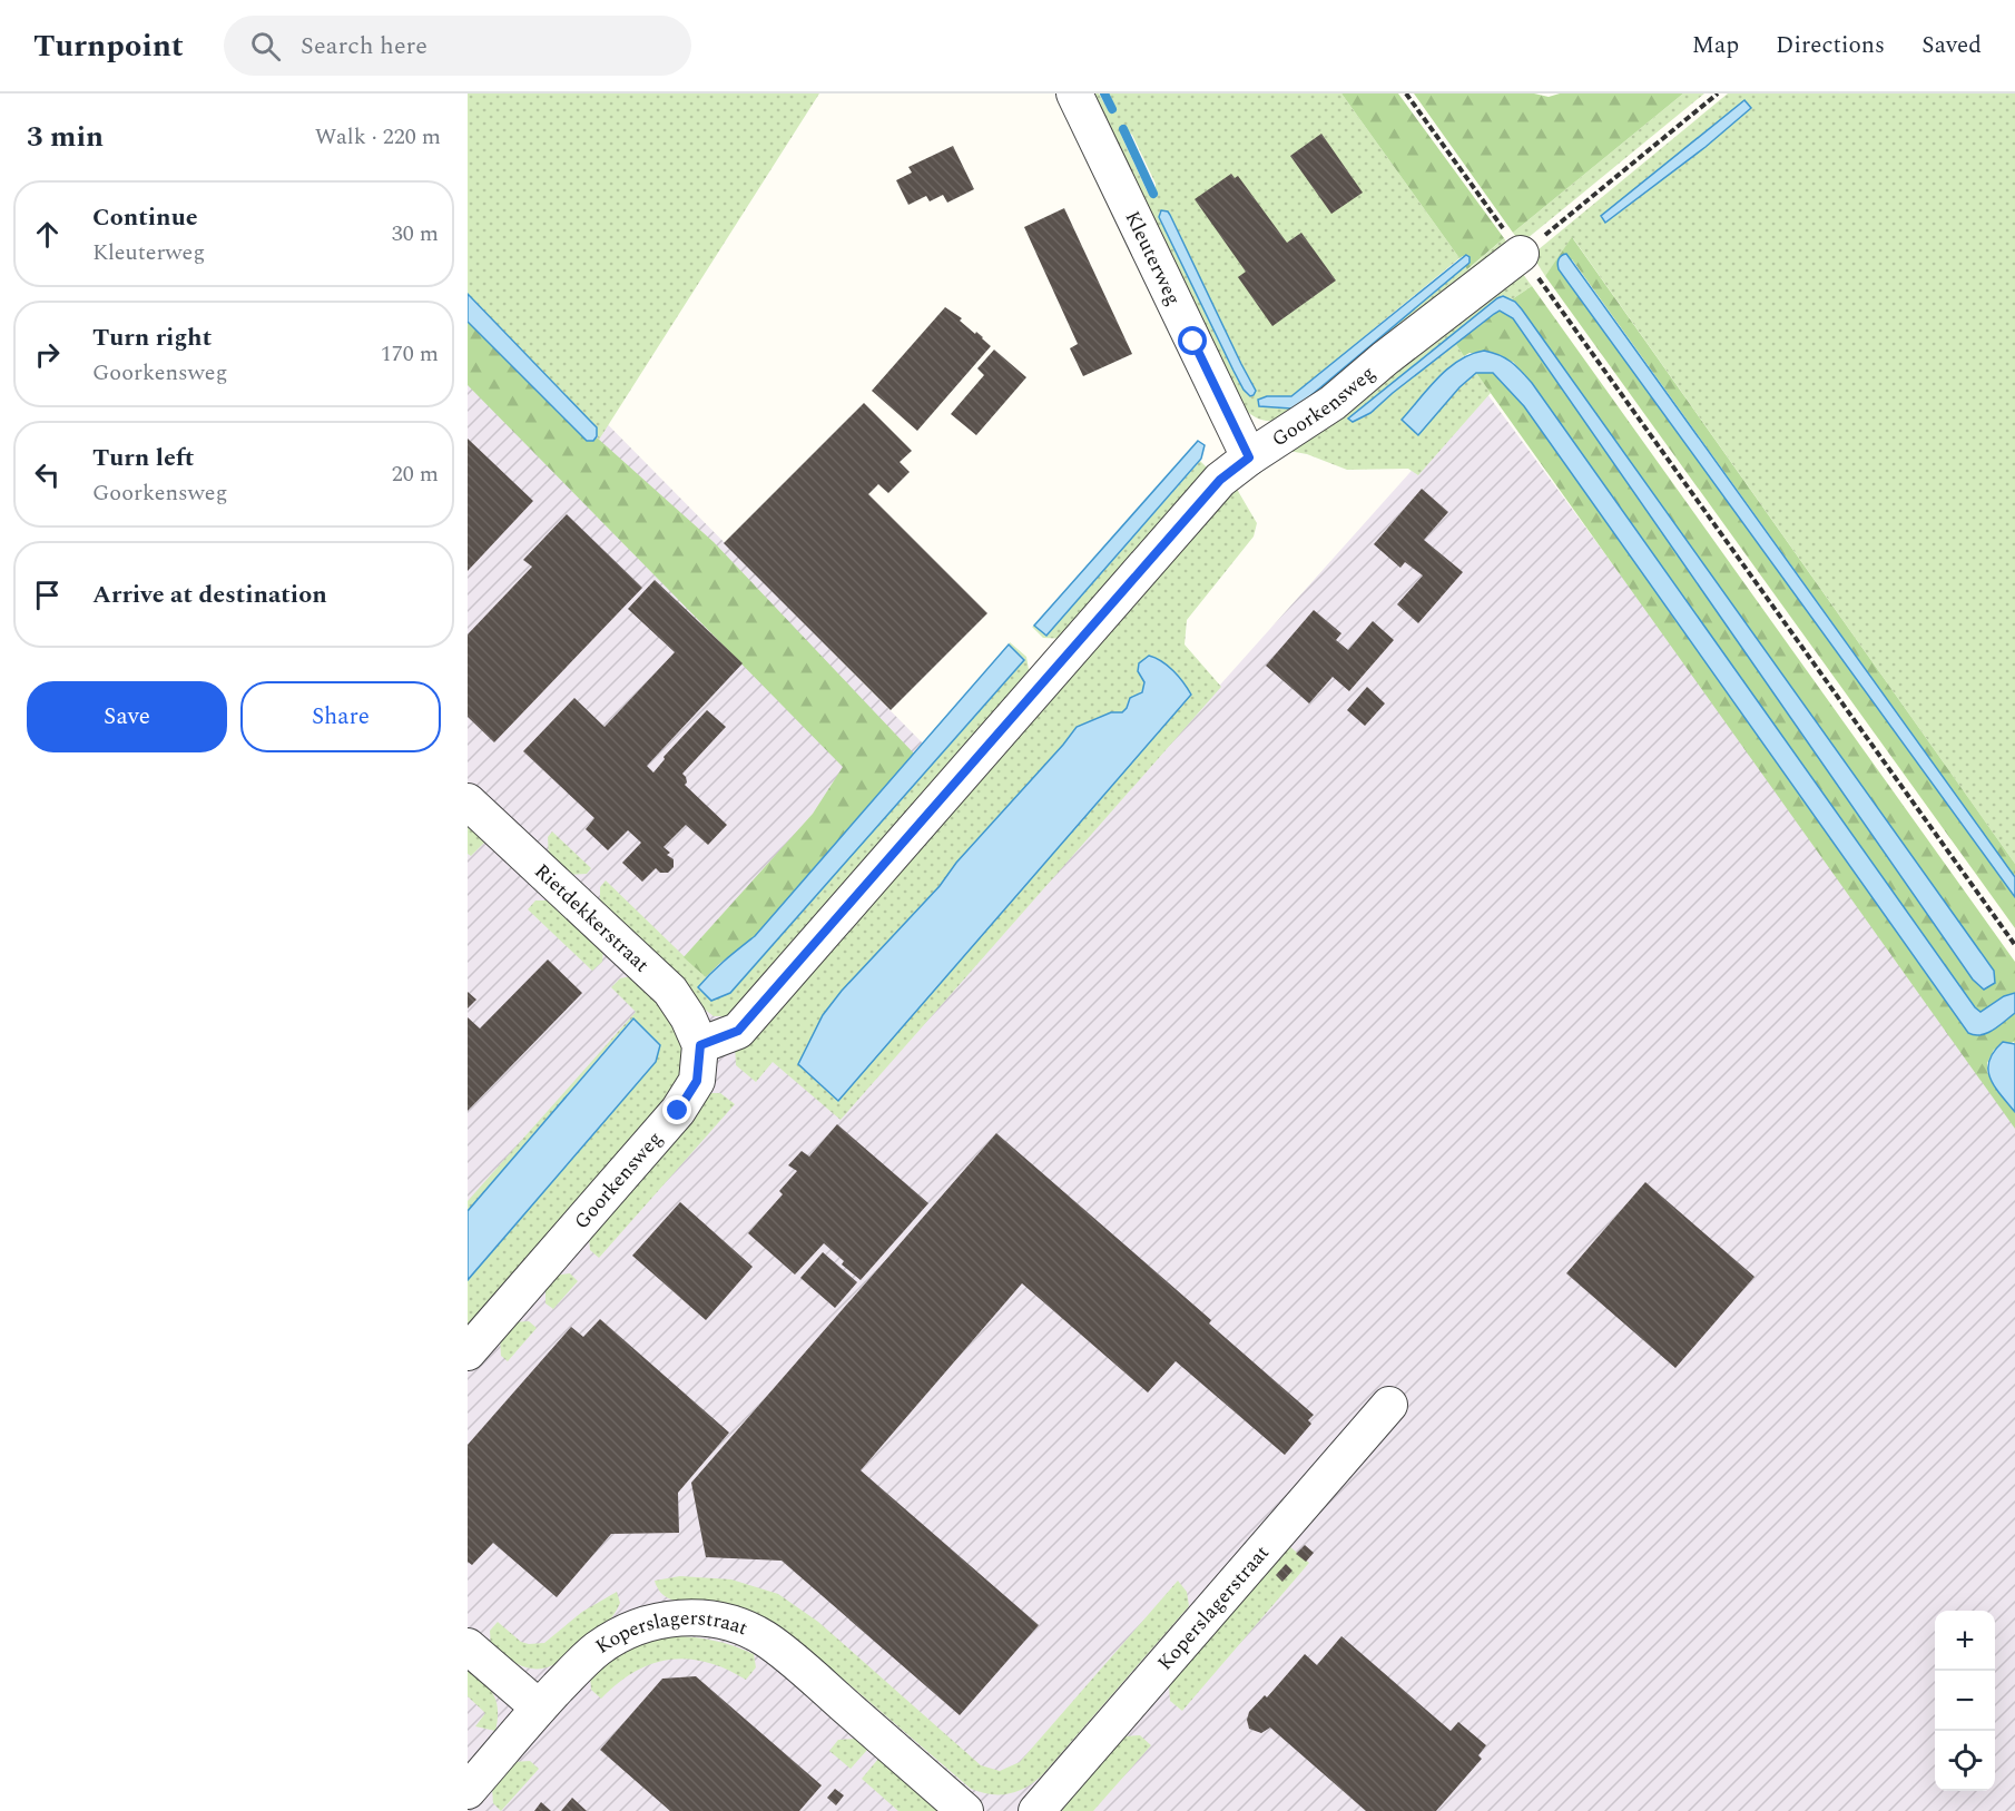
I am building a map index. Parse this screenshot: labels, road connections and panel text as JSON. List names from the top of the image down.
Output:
{
  "streets": {
    "street": [
      "Kleuterweg",
      "Goorkensweg",
      "Rietdekkerstraat",
      "Koperslagerstraat"
    ]
  },
  "crossings": [
    ["Kleuterweg", "Goorkensweg"],
    ["Goorkensweg", "Rietdekkerstraat"]
  ],
  "page": {
    "header": "Turnpoint",
    "search": "Search here",
    "nav": ["Map", "Directions", "Saved"],
    "heading": ["3 min", "Walk · 220 m"],
    "list": [
      ["Continue", "Kleuterweg", "30 m"],
      ["Turn right", "Goorkensweg", "170 m"],
      ["Turn left", "Goorkensweg", "20 m"],
      "Arrive at destination"
    ],
    "buttons": ["Save", "Share"],
    "map_buttons": ["+", "−"]
  }
}
